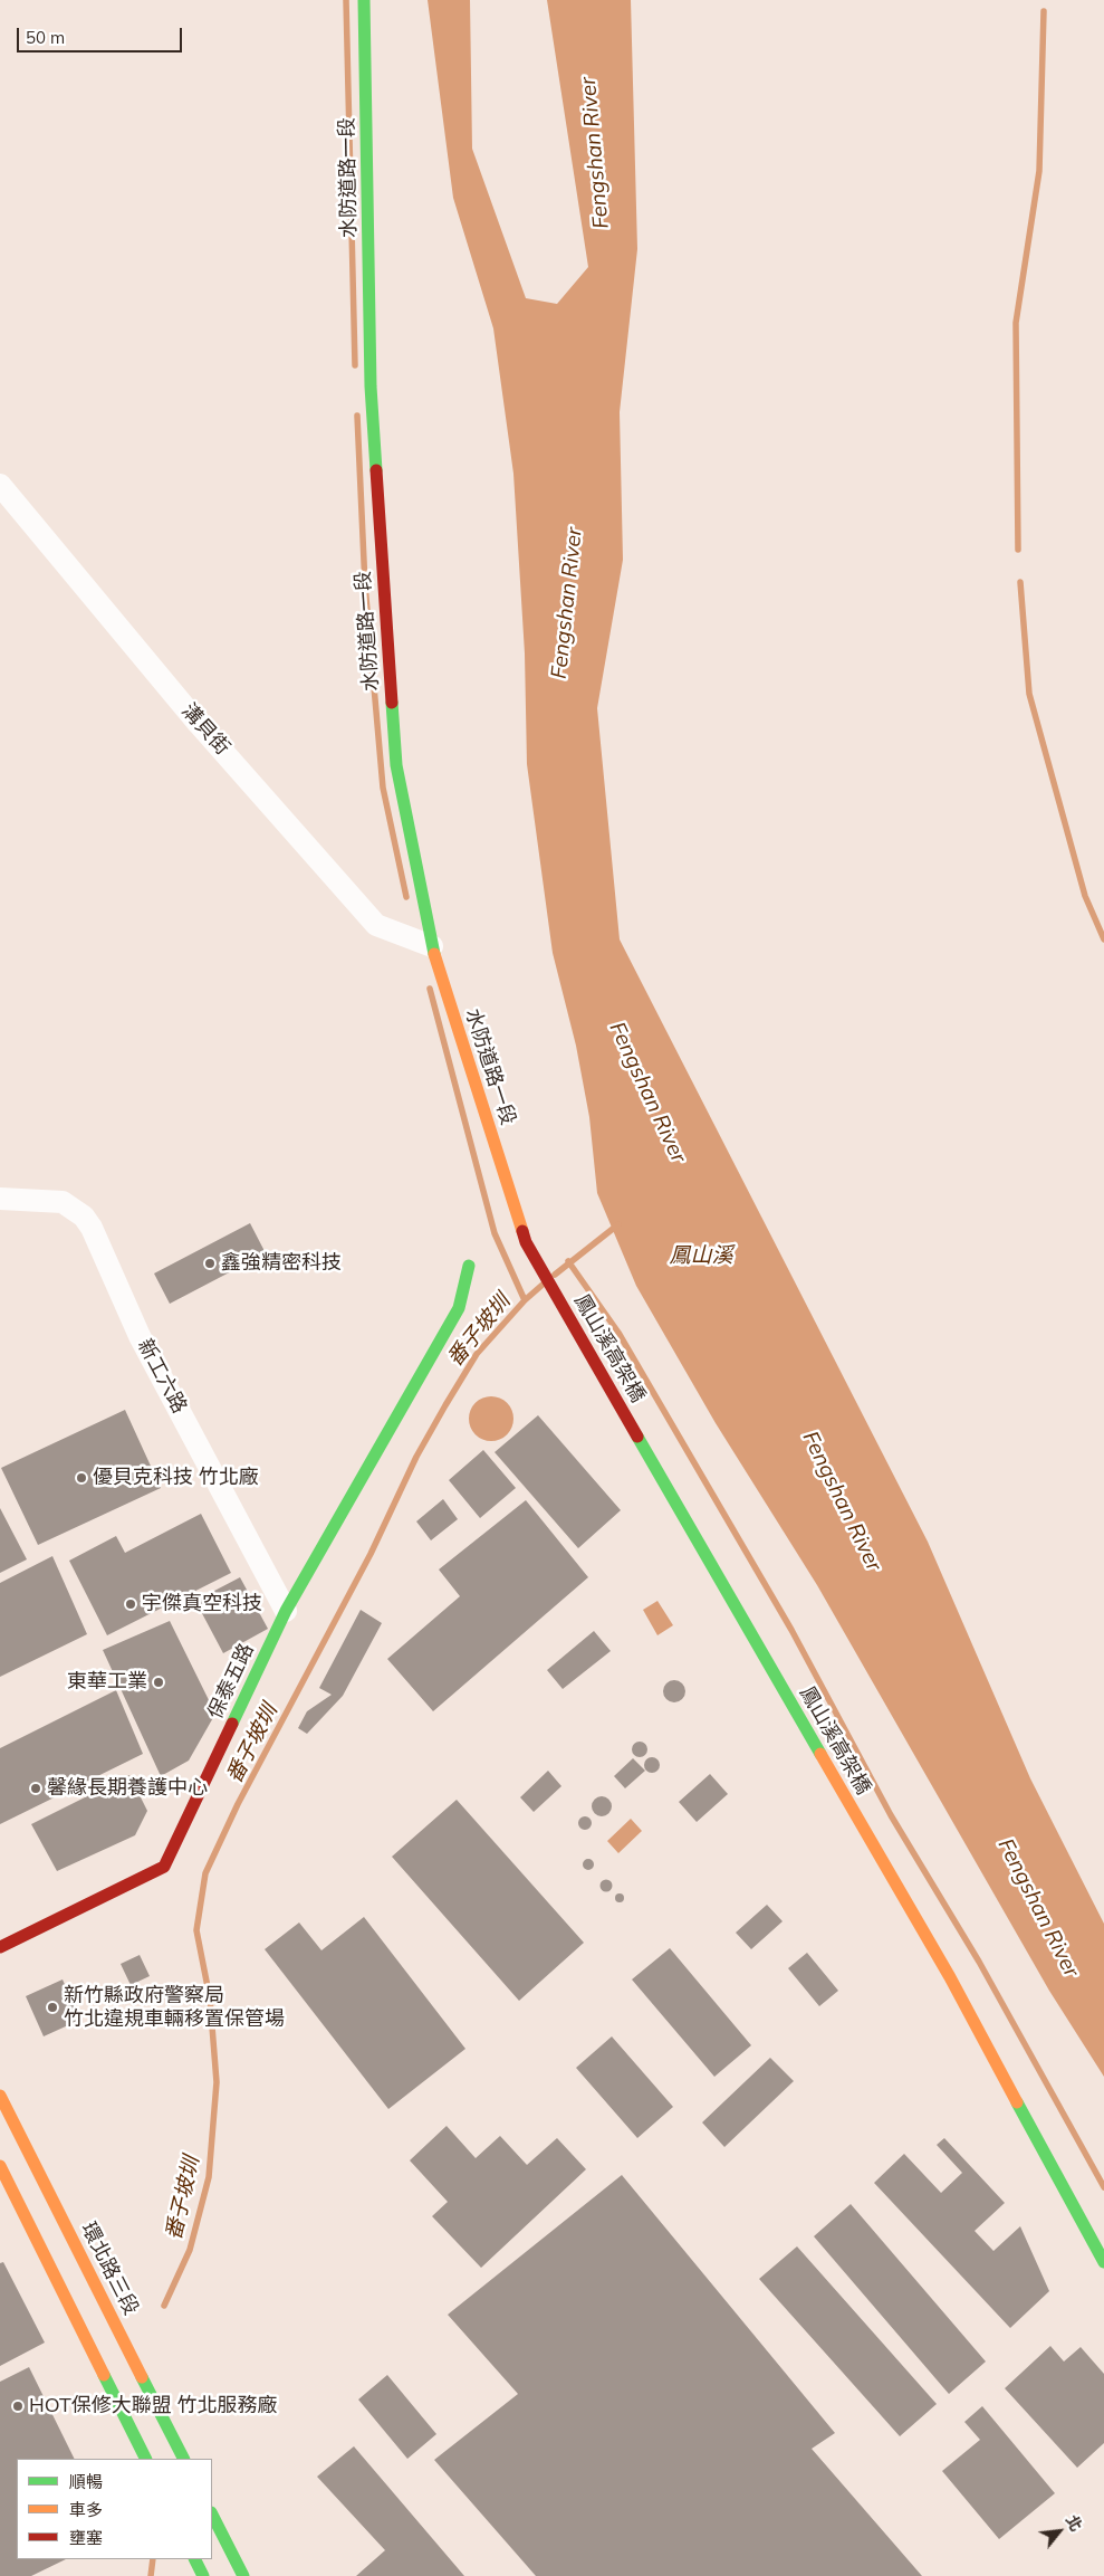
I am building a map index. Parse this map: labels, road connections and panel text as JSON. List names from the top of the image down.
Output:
{
  "streets": {
    "street": [
      "水防道路一段",
      "溝貝街",
      "鳳山溪高架橋",
      "新工六路",
      "保泰五路",
      "環北路三段"
    ]
  },
  "crossings": [
    ["水防道路一段", "溝貝街"],
    ["水防道路一段", "鳳山溪高架橋"],
    ["新工六路", "保泰五路"]
  ],
  "water": ["Fengshan River", "鳳山溪", "番子坡圳"],
  "places": [
    "鑫強精密科技",
    "優貝克科技 竹北廠",
    "宇傑真空科技",
    "東華工業",
    "馨緣長期養護中心",
    "新竹縣政府警察局 竹北違規車輛移置保管場",
    "HOT保修大聯盟 竹北服務廠"
  ],
  "legend": ["順暢", "車多", "壅塞"],
  "scale_bar": "50 m",
  "north": "top right"
}
